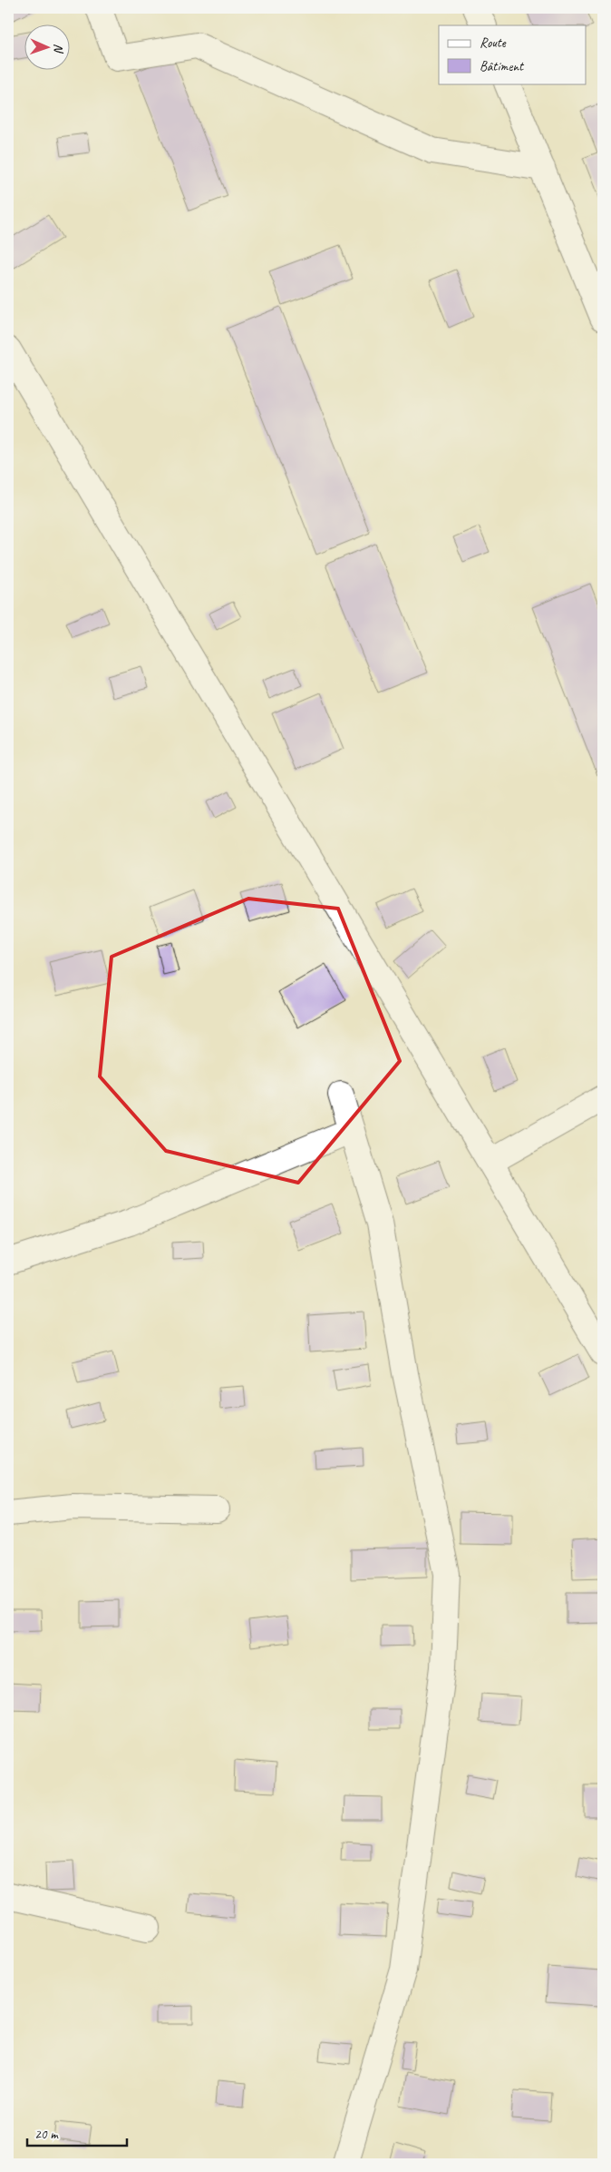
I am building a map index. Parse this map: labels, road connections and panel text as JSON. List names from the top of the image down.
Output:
{
  "legend": ["Route", "Bâtiment"],
  "scale_bar": "20 m",
  "north": "right"
}
